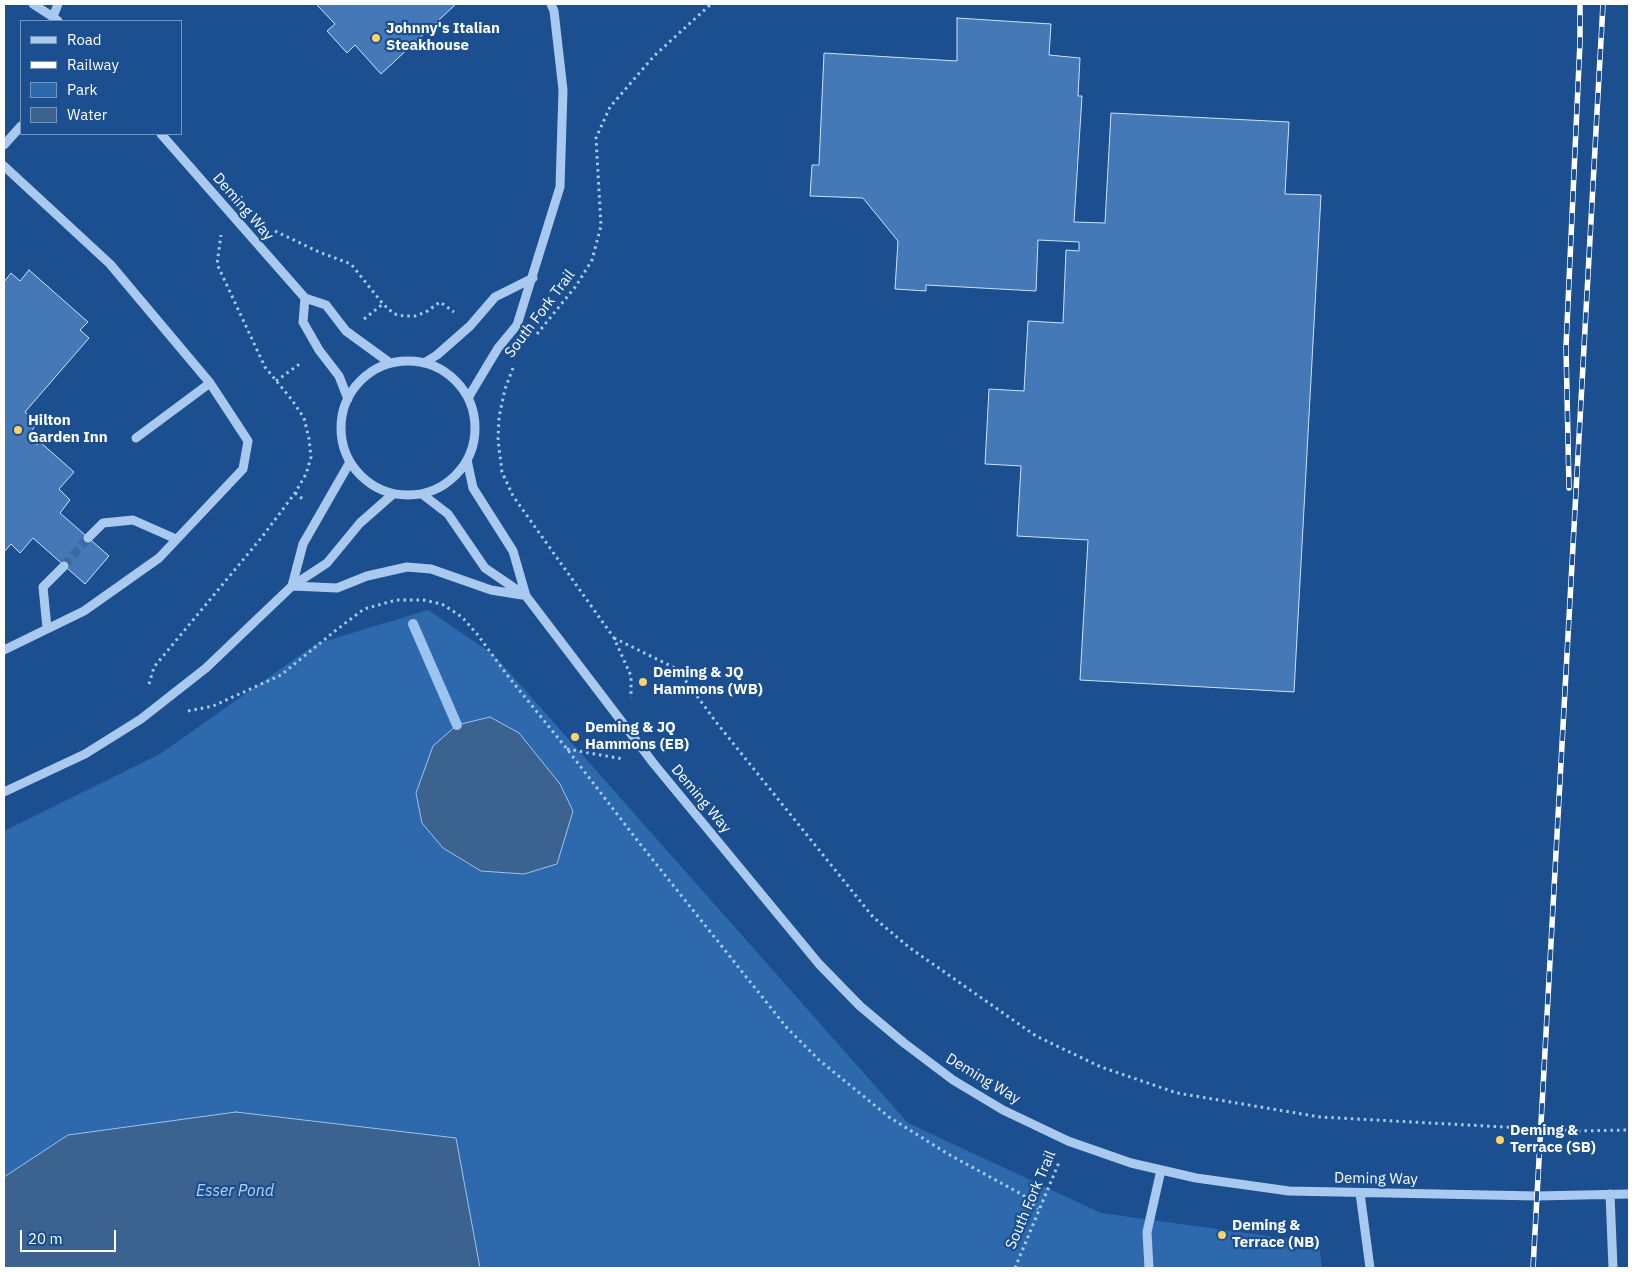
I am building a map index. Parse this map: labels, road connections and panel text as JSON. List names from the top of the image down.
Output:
{
  "streets": {
    "street": ["Deming Way"],
    "path": ["South Fork Trail"]
  },
  "crossings": [
    ["Deming Way", "South Fork Trail"]
  ],
  "water": ["Esser Pond"],
  "places": [
    "Johnny's Italian Steakhouse",
    "Hilton Garden Inn",
    "Deming & JQ Hammons (WB)",
    "Deming & JQ Hammons (EB)",
    "Deming & Terrace (SB)",
    "Deming & Terrace (NB)"
  ],
  "legend": [
    "Road",
    "Railway",
    "Park",
    "Water"
  ],
  "scale_bar": "20 m"
}
